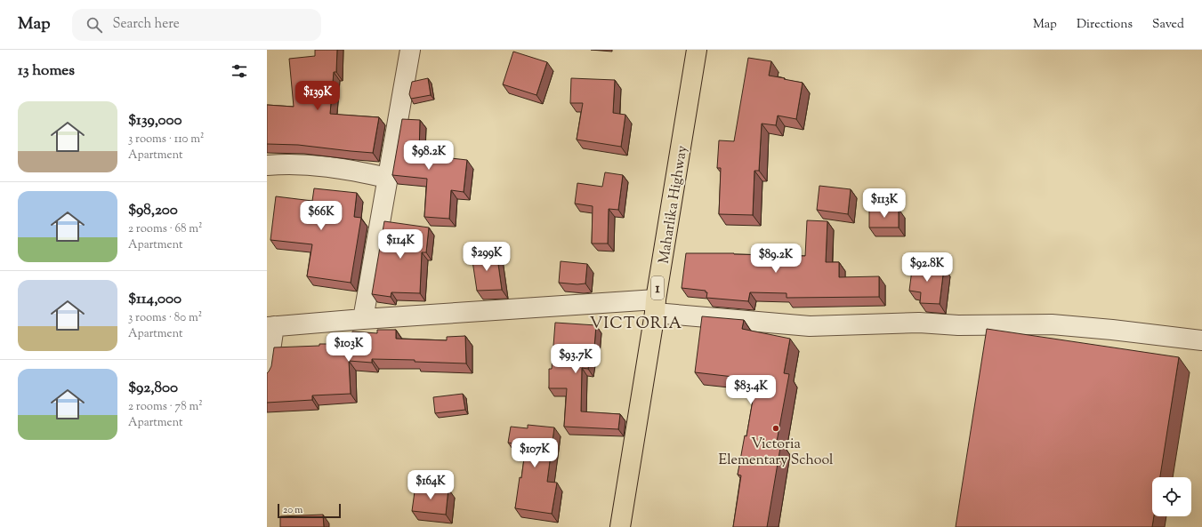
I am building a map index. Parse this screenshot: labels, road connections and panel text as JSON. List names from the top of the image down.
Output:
{
  "streets": {
    "highway": ["Maharlika Highway", "1"]
  },
  "districts": ["VICTORIA"],
  "places": ["Victoria Elementary School"],
  "scale_bar": "20 m",
  "page": {
    "header": "Map",
    "search": "Search here",
    "nav": ["Map", "Directions", "Saved"],
    "heading": "13 homes",
    "price": [
      "$139K",
      "$98.2K",
      "$113K",
      "$66K",
      "$114K",
      "$299K",
      "$89.2K",
      "$92.8K",
      "$103K",
      "$93.7K",
      "$83.4K",
      "$107K",
      "$164K"
    ],
    "list": [
      {
        "name": "$139,000",
        "note": "3 rooms · 110 m² · Apartment"
      },
      {
        "name": "$98,200",
        "note": "2 rooms · 68 m² · Apartment"
      },
      {
        "name": "$114,000",
        "note": "3 rooms · 80 m² · Apartment"
      },
      {
        "name": "$92,800",
        "note": "2 rooms · 78 m² · Apartment"
      }
    ],
    "scale": "20 m"
  }
}
